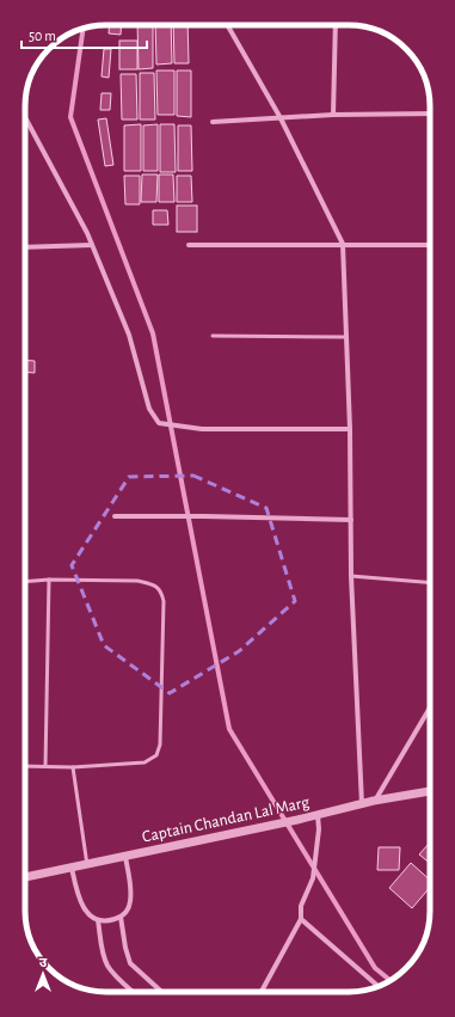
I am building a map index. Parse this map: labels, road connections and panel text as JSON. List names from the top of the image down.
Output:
{
  "streets": {
    "street": ["Captain Chandan Lal Marg"]
  },
  "scale_bar": "50 m",
  "north": "top"
}
